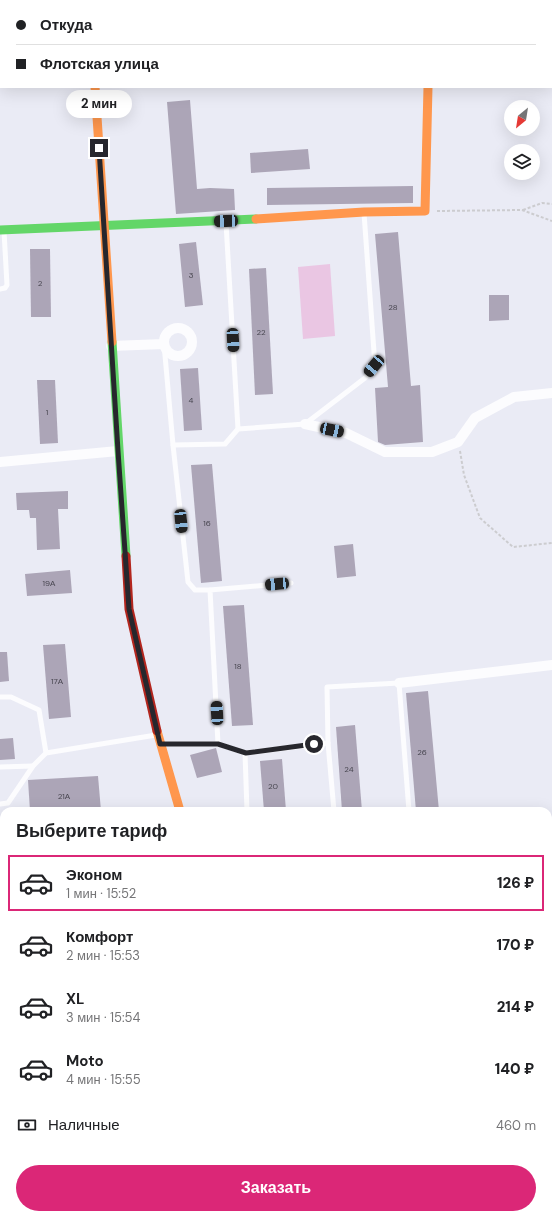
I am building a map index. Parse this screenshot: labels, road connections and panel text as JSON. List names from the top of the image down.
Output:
{
  "house_numbers": [
    "3",
    "2",
    "28",
    "22",
    "4",
    "1",
    "16",
    "19А",
    "18",
    "17А",
    "26",
    "24",
    "20",
    "21А"
  ],
  "north": "bottom left",
  "page": {
    "banner": ["Откуда", "Флотская улица"],
    "bubble": "2 мин",
    "heading": "Выберите тариф",
    "list": [
      {
        "name": "Эконом",
        "note": "1 мин · 15:52",
        "value": "126 ₽"
      },
      {
        "name": "Комфорт",
        "note": "2 мин · 15:53",
        "value": "170 ₽"
      },
      {
        "name": "XL",
        "note": "3 мин · 15:54",
        "value": "214 ₽"
      },
      {
        "name": "Moto",
        "note": "4 мин · 15:55",
        "value": "140 ₽"
      }
    ],
    "pay": ["Наличные", "460 m"],
    "buttons": "Заказать"
  }
}
